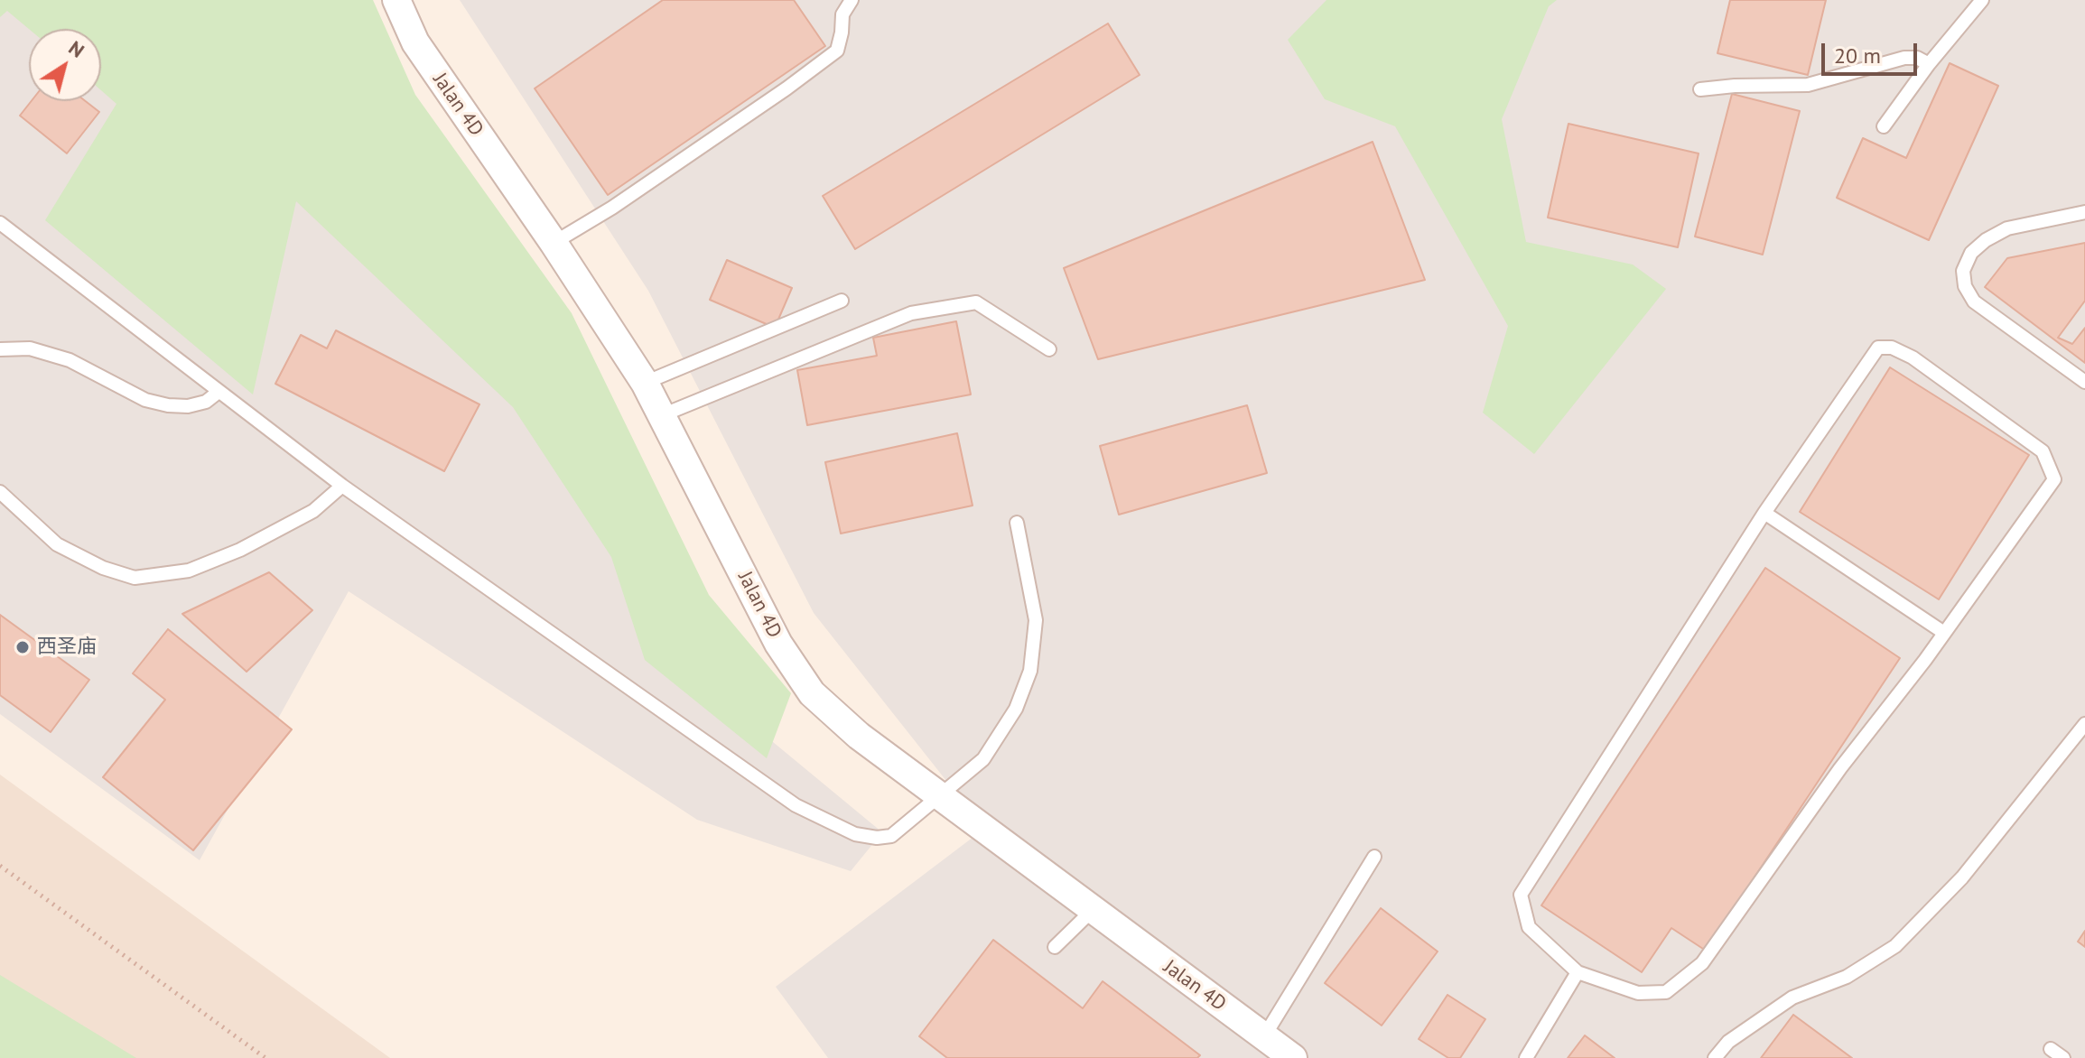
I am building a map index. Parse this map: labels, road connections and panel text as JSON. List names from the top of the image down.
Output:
{
  "streets": {
    "street": ["Jalan 4D"]
  },
  "places": ["西圣庙"],
  "scale_bar": "20 m",
  "north": "top right"
}
